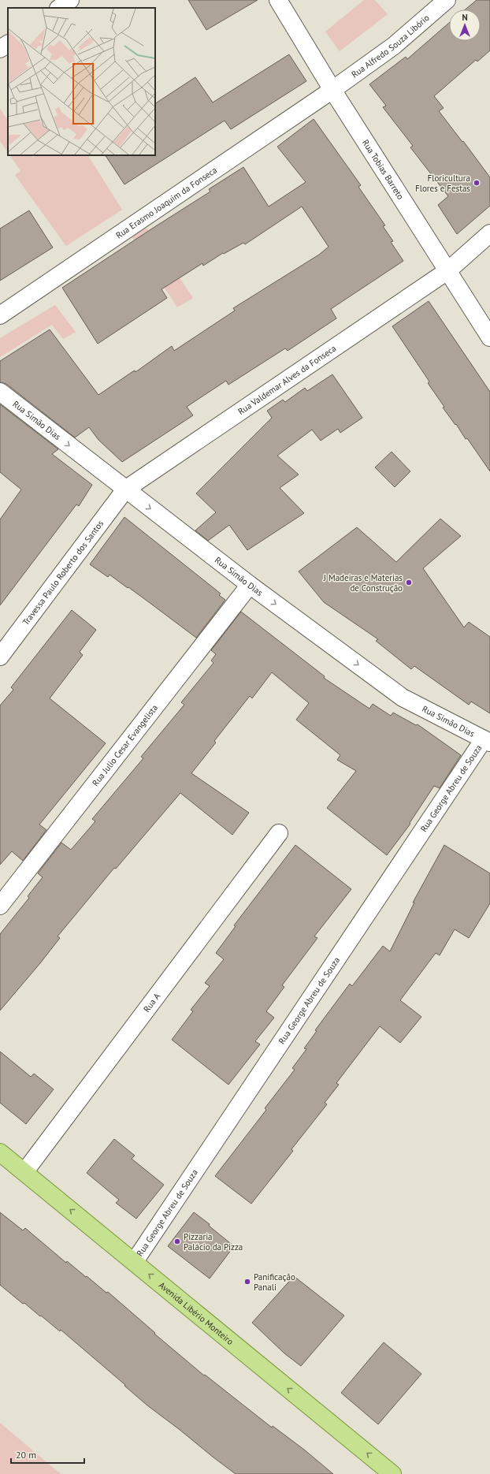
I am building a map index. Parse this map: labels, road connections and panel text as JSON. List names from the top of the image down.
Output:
{
  "streets": {
    "main road": ["Avenida Libério Monteiro"],
    "street": [
      "Rua Alfredo Souza Libório",
      "Rua Tobias Barreto",
      "Rua Erasmo Joaquim da Fonseca",
      "Rua Valdemar Alves da Fonseca",
      "Rua Simão Dias",
      "Travessa Paulo Roberto dos Santos",
      "Rua Julio Cesar Evangelista",
      "Rua George Abreu de Souza",
      "Rua A"
    ]
  },
  "crossings": [
    ["Rua Alfredo Souza Libório", "Rua Tobias Barreto"],
    ["Rua Alfredo Souza Libório", "Rua Erasmo Joaquim da Fonseca"],
    ["Rua Tobias Barreto", "Rua Erasmo Joaquim da Fonseca"],
    ["Rua Tobias Barreto", "Rua Valdemar Alves da Fonseca"],
    ["Rua Valdemar Alves da Fonseca", "Rua Simão Dias"],
    ["Rua Valdemar Alves da Fonseca", "Travessa Paulo Roberto dos Santos"],
    ["Rua Simão Dias", "Travessa Paulo Roberto dos Santos"],
    ["Rua Simão Dias", "Rua Julio Cesar Evangelista"],
    ["Rua Simão Dias", "Rua George Abreu de Souza"],
    ["Rua George Abreu de Souza", "Avenida Libério Monteiro"],
    ["Rua A", "Avenida Libério Monteiro"]
  ],
  "one_way": ["Rua Simão Dias", "Avenida Libério Monteiro"],
  "places": [
    "Floricultura Flores e Festas",
    "J Madeiras e Materias de Construção",
    "Pizzaria Palácio da Pizza",
    "Panificação Panali"
  ],
  "scale_bar": "20 m",
  "north": "top"
}
